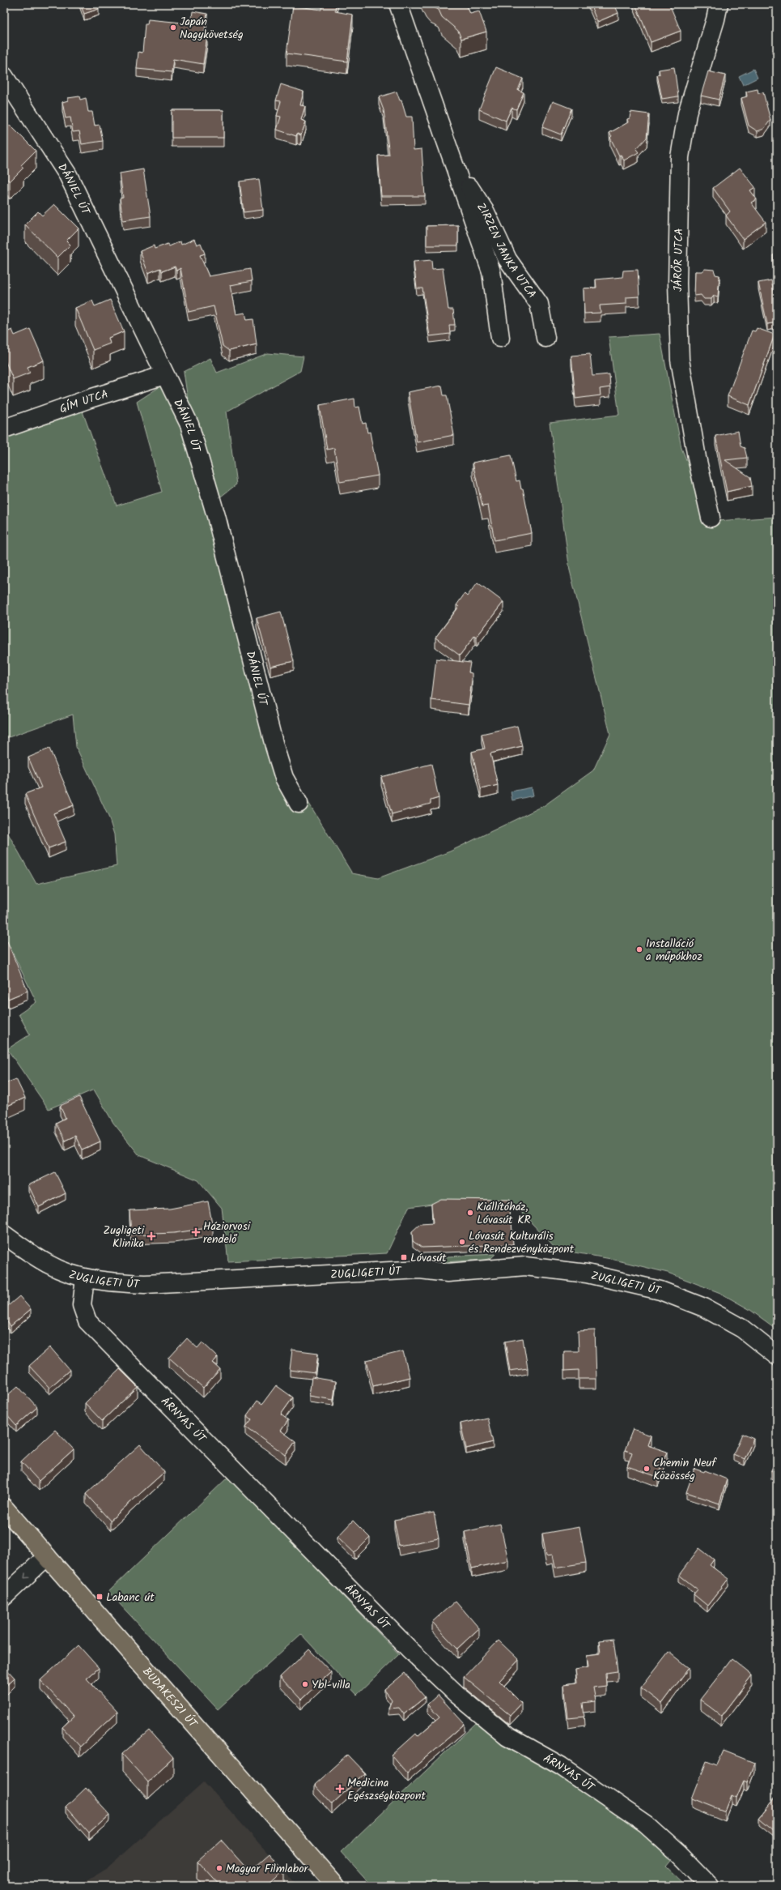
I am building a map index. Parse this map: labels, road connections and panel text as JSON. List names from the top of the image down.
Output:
{
  "streets": {
    "main road": ["BUDAKESZI ÚT"],
    "street": [
      "DÁNIEL ÚT",
      "ZIRZEN JANKA UTCA",
      "JÁRŐR UTCA",
      "GÍM UTCA",
      "ZUGLIGETI ÚT",
      "ÁRNYAS ÚT"
    ]
  },
  "crossings": [
    ["DÁNIEL ÚT", "GÍM UTCA"],
    ["ZUGLIGETI ÚT", "ÁRNYAS ÚT"]
  ],
  "places": {
    "other": [
      "Japán Nagykövetség",
      "Installáció a műpókhoz",
      "Kiállítóház, Lóvasút KR",
      "Lóvasút Kulturális és Rendezvényközpont",
      "Chemin Neuf Közösség",
      "Ybl-villa",
      "Magyar Filmlabor"
    ],
    "health": ["Háziorvosi rendelő", "Zugligeti Klinika", "Medicina Egészségközpont"],
    "transit": ["Lóvasút", "Labanc út"]
  }
}
